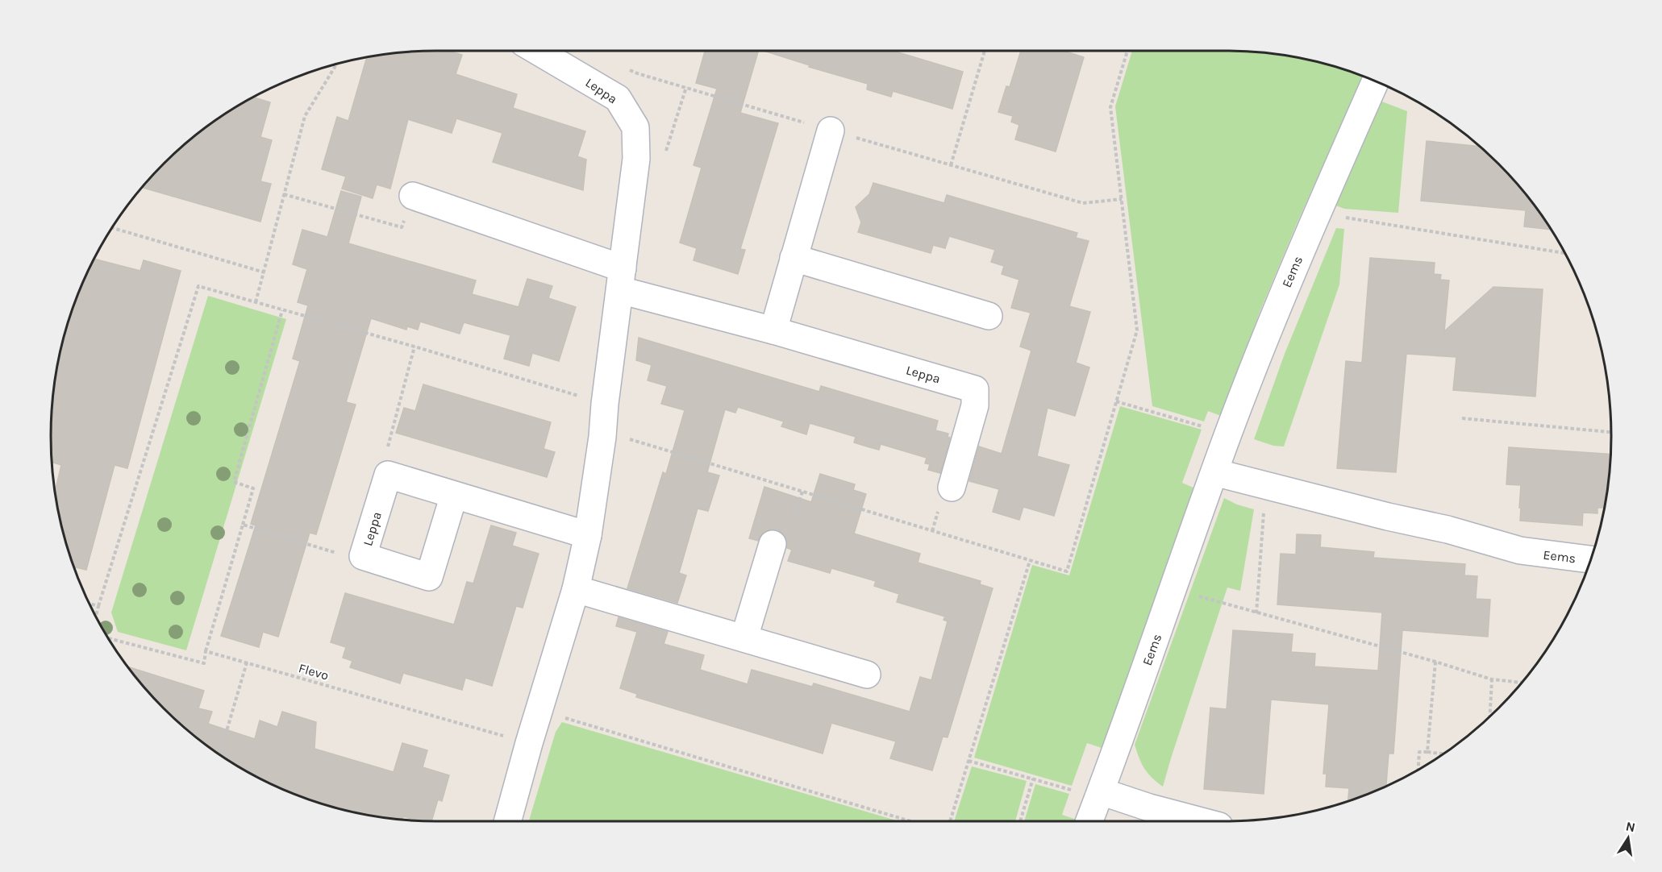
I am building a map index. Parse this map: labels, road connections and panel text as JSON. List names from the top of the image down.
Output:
{
  "streets": {
    "street": ["Leppa", "Eems"],
    "path": ["Flevo"]
  },
  "crossings": [
    ["Leppa", "Flevo"]
  ],
  "north": "top"
}
